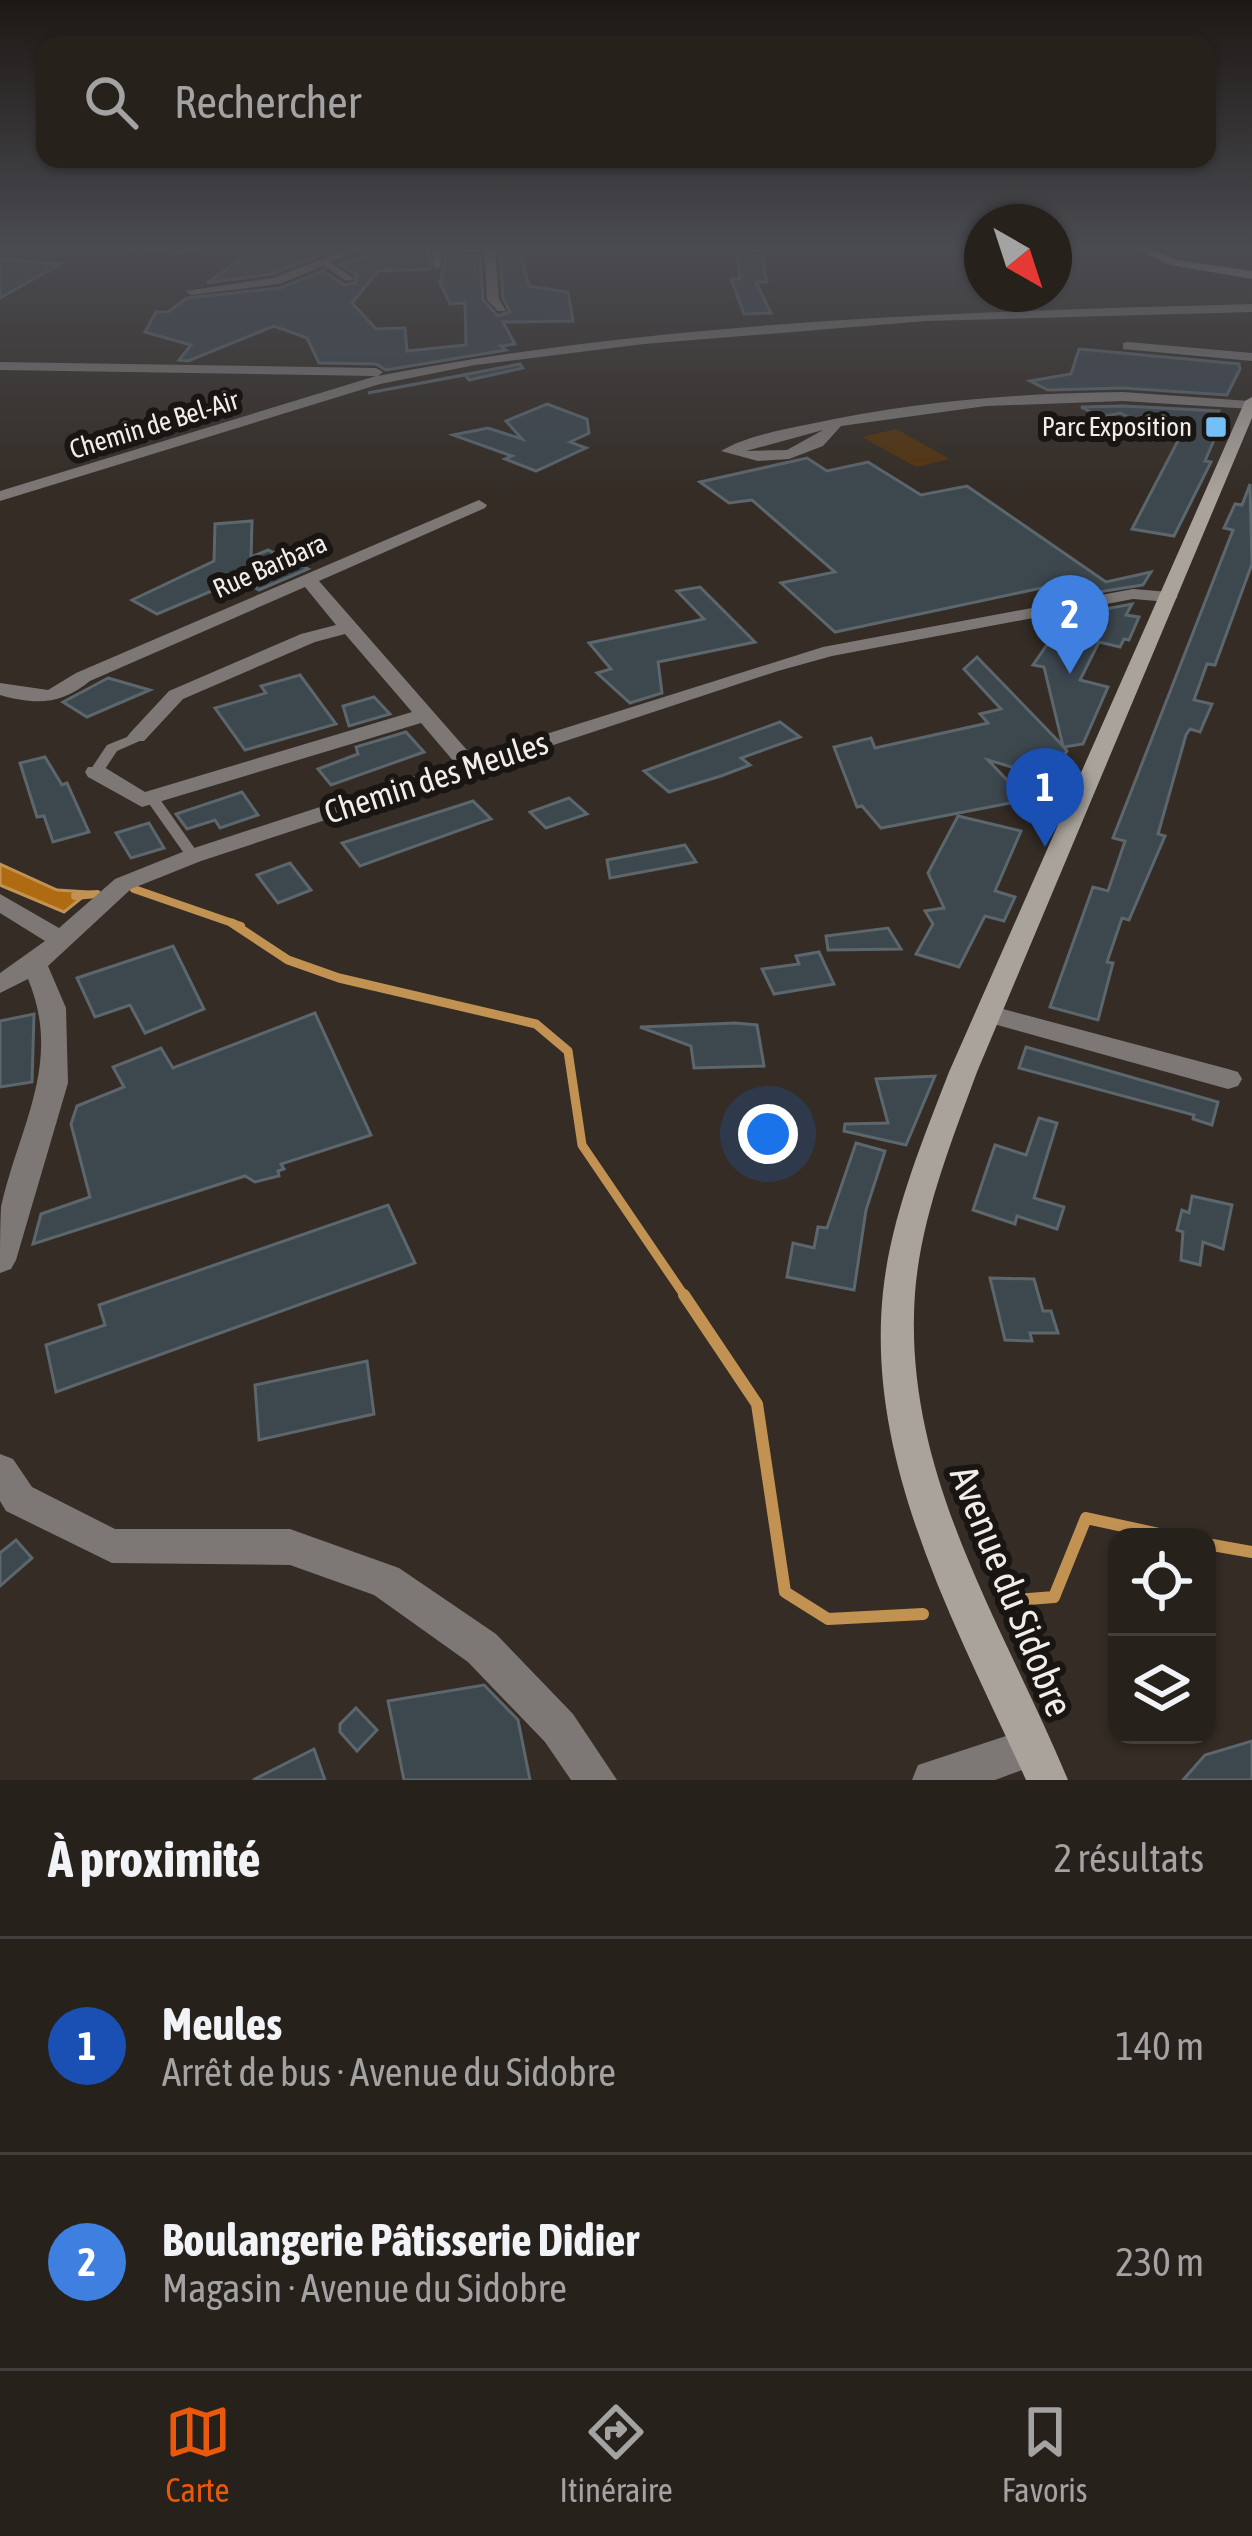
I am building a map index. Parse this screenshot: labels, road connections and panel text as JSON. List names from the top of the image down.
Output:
{
  "streets": {
    "main road": ["Avenue du Sidobre"],
    "street": ["Chemin de Bel-Air", "Rue Barbara", "Chemin des Meules"]
  },
  "crossings": [
    ["Chemin des Meules", "Avenue du Sidobre"]
  ],
  "places": {
    "transit": ["Parc Exposition"]
  },
  "north": "bottom right",
  "page": {
    "search": "Rechercher",
    "pins": ["2", "1"],
    "heading": ["À proximité", "2 résultats"],
    "list": [
      {
        "mark": "1",
        "name": "Meules",
        "note": "Arrêt de bus · Avenue du Sidobre",
        "value": "140 m"
      },
      {
        "mark": "2",
        "name": "Boulangerie Pâtisserie Didier",
        "note": "Magasin · Avenue du Sidobre",
        "value": "230 m"
      }
    ],
    "nav": ["Carte", "Itinéraire", "Favoris"]
  }
}
